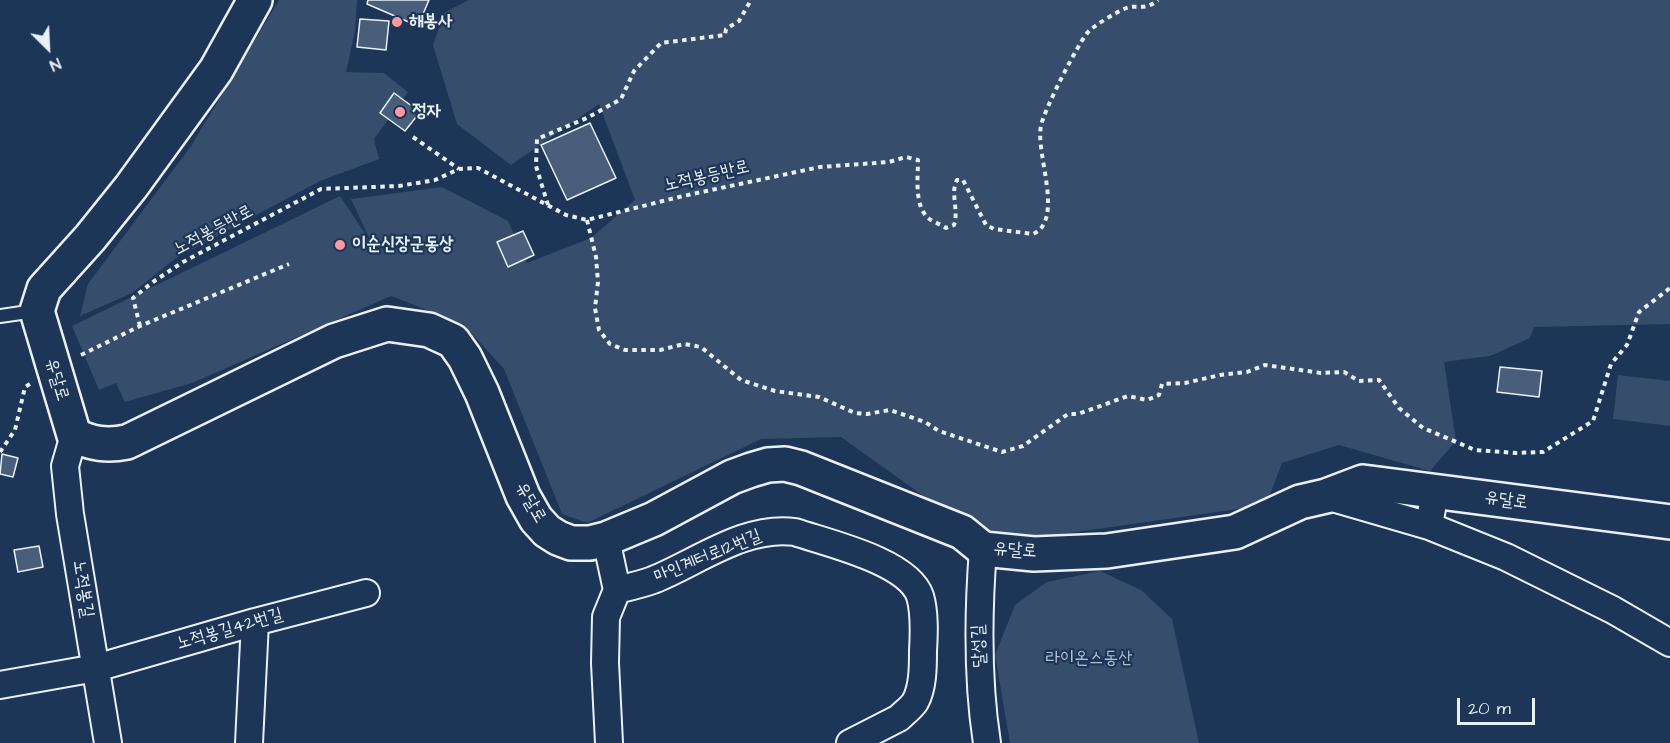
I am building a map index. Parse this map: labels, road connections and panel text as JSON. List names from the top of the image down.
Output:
{
  "streets": {
    "street": [
      "유달로",
      "마인계터로12번길",
      "노적봉길",
      "노적봉길42번길",
      "달성길"
    ],
    "path": ["노적봉등반로"]
  },
  "crossings": [
    ["유달로", "노적봉길"],
    ["유달로", "달성길"],
    ["노적봉길", "노적봉길42번길"]
  ],
  "parks": ["라이온스동산"],
  "places": ["해봉사", "정자", "이순신장군동상"],
  "scale_bar": "20 m",
  "north": "bottom right"
}
